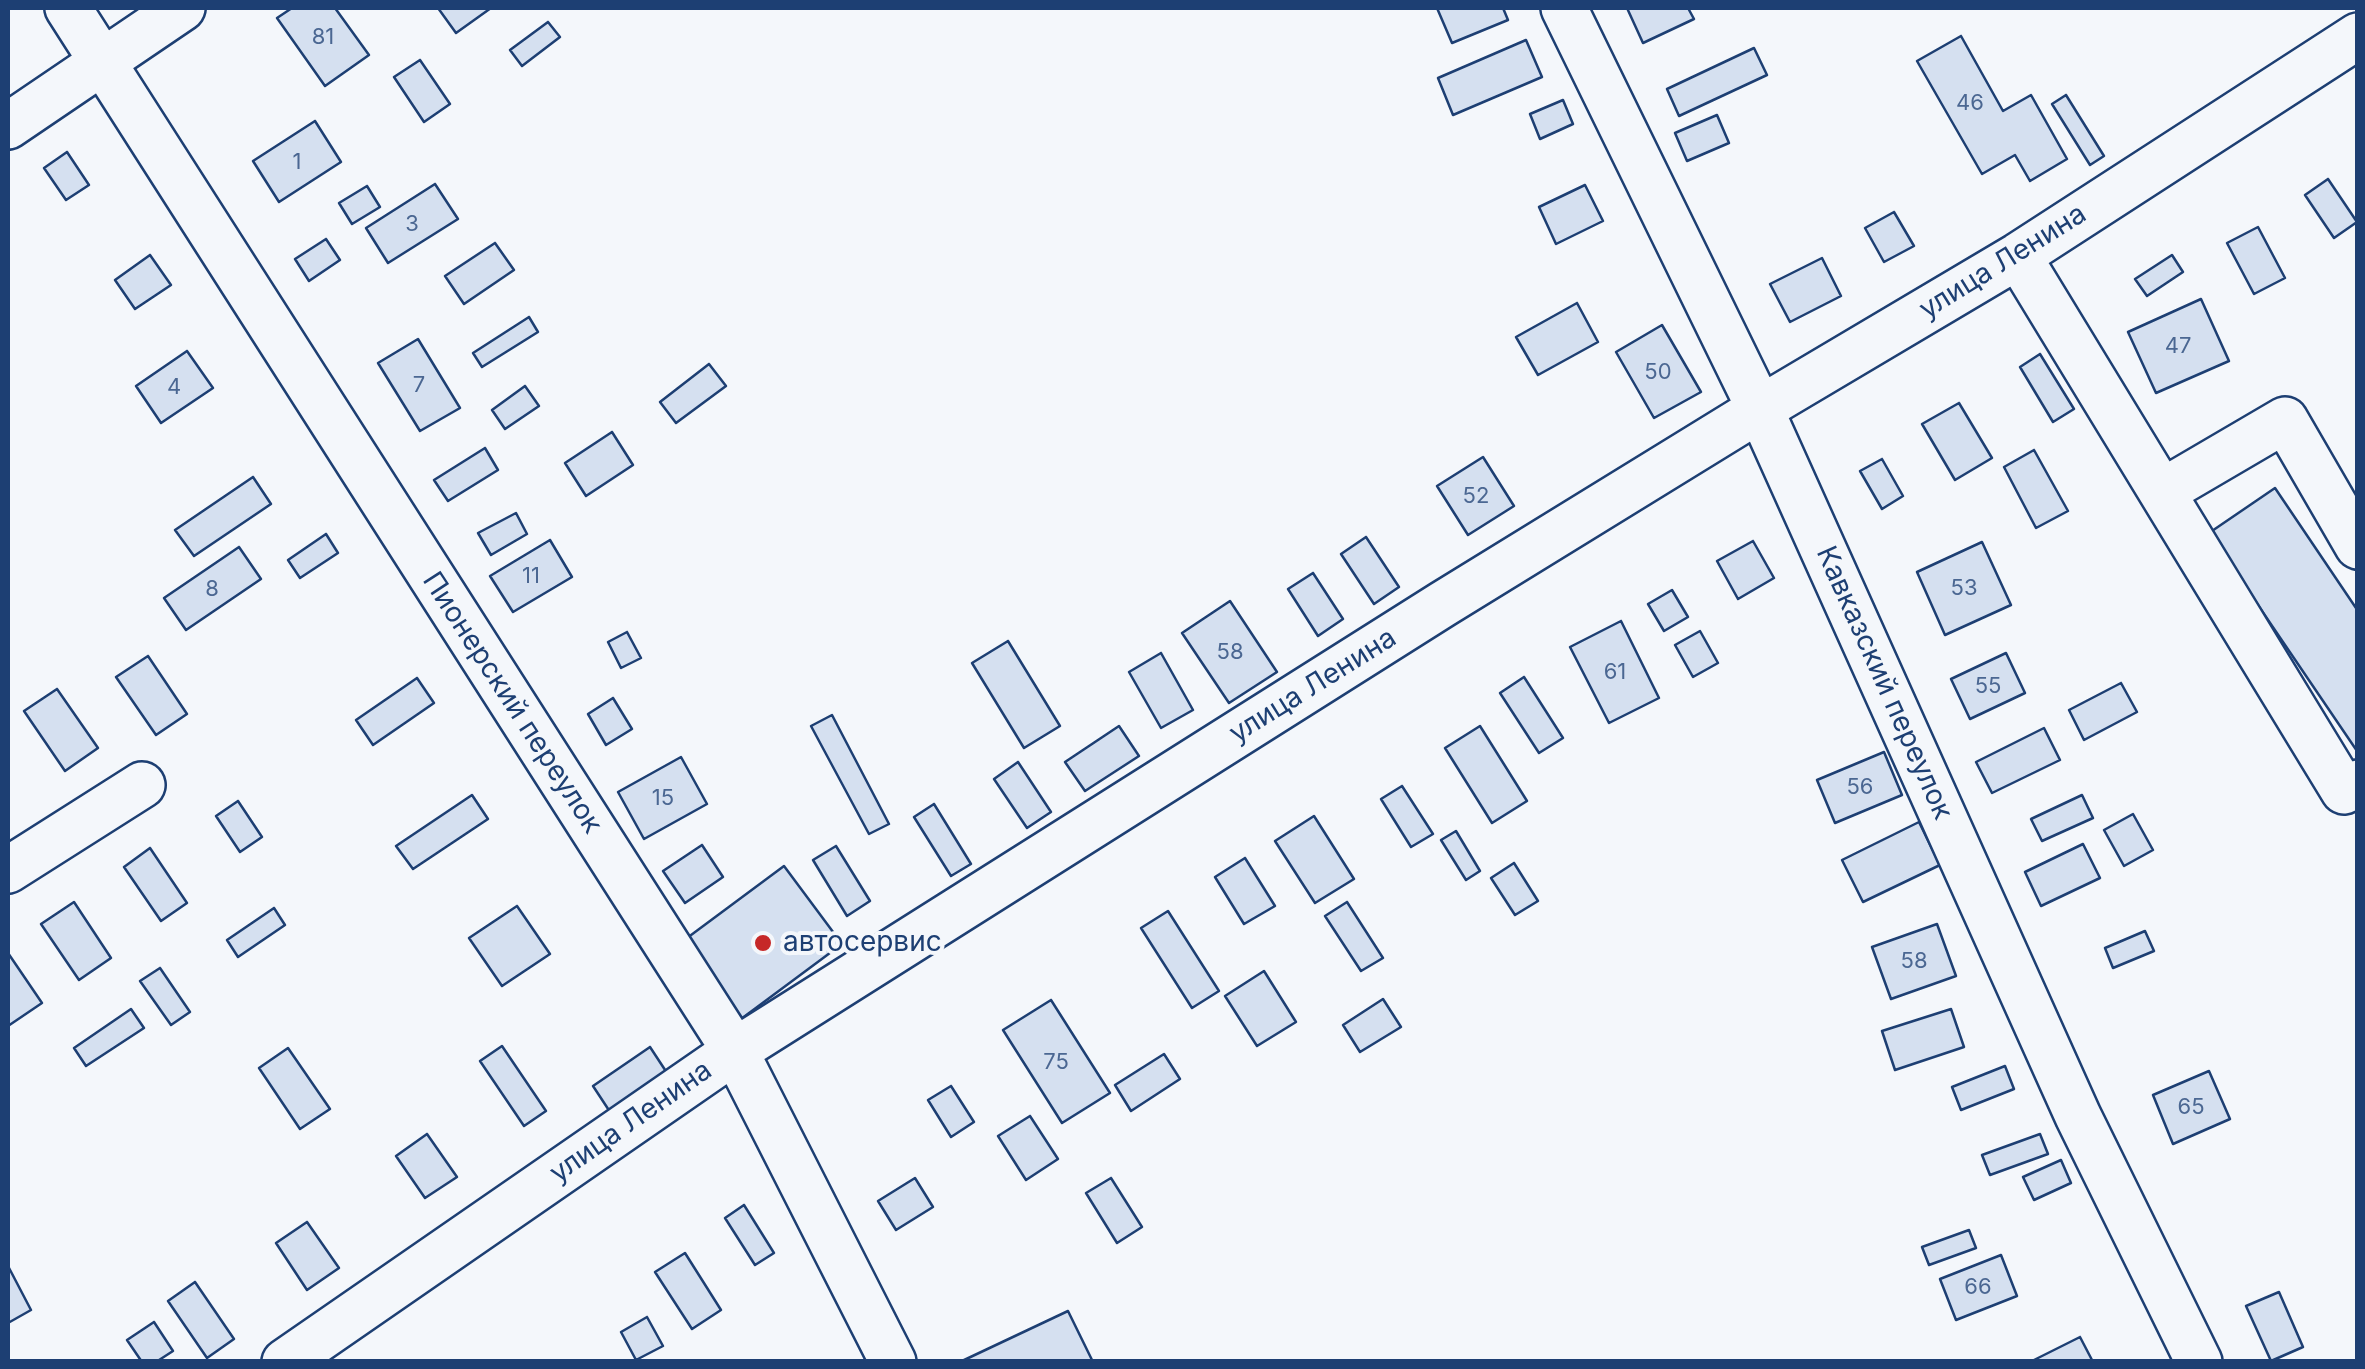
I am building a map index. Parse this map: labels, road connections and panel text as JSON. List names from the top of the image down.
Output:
{
  "streets": {
    "street": ["улица Ленина", "Кавказский переулок", "Пионерский переулок"]
  },
  "crossings": [
    ["улица Ленина", "Кавказский переулок"],
    ["улица Ленина", "Пионерский переулок"]
  ],
  "places": ["автосервис"],
  "house_numbers": [
    "81",
    "46",
    "1",
    "3",
    "47",
    "50",
    "7",
    "4",
    "52",
    "11",
    "53",
    "8",
    "58",
    "61",
    "55",
    "56",
    "15",
    "58",
    "75",
    "65",
    "66"
  ]
}
